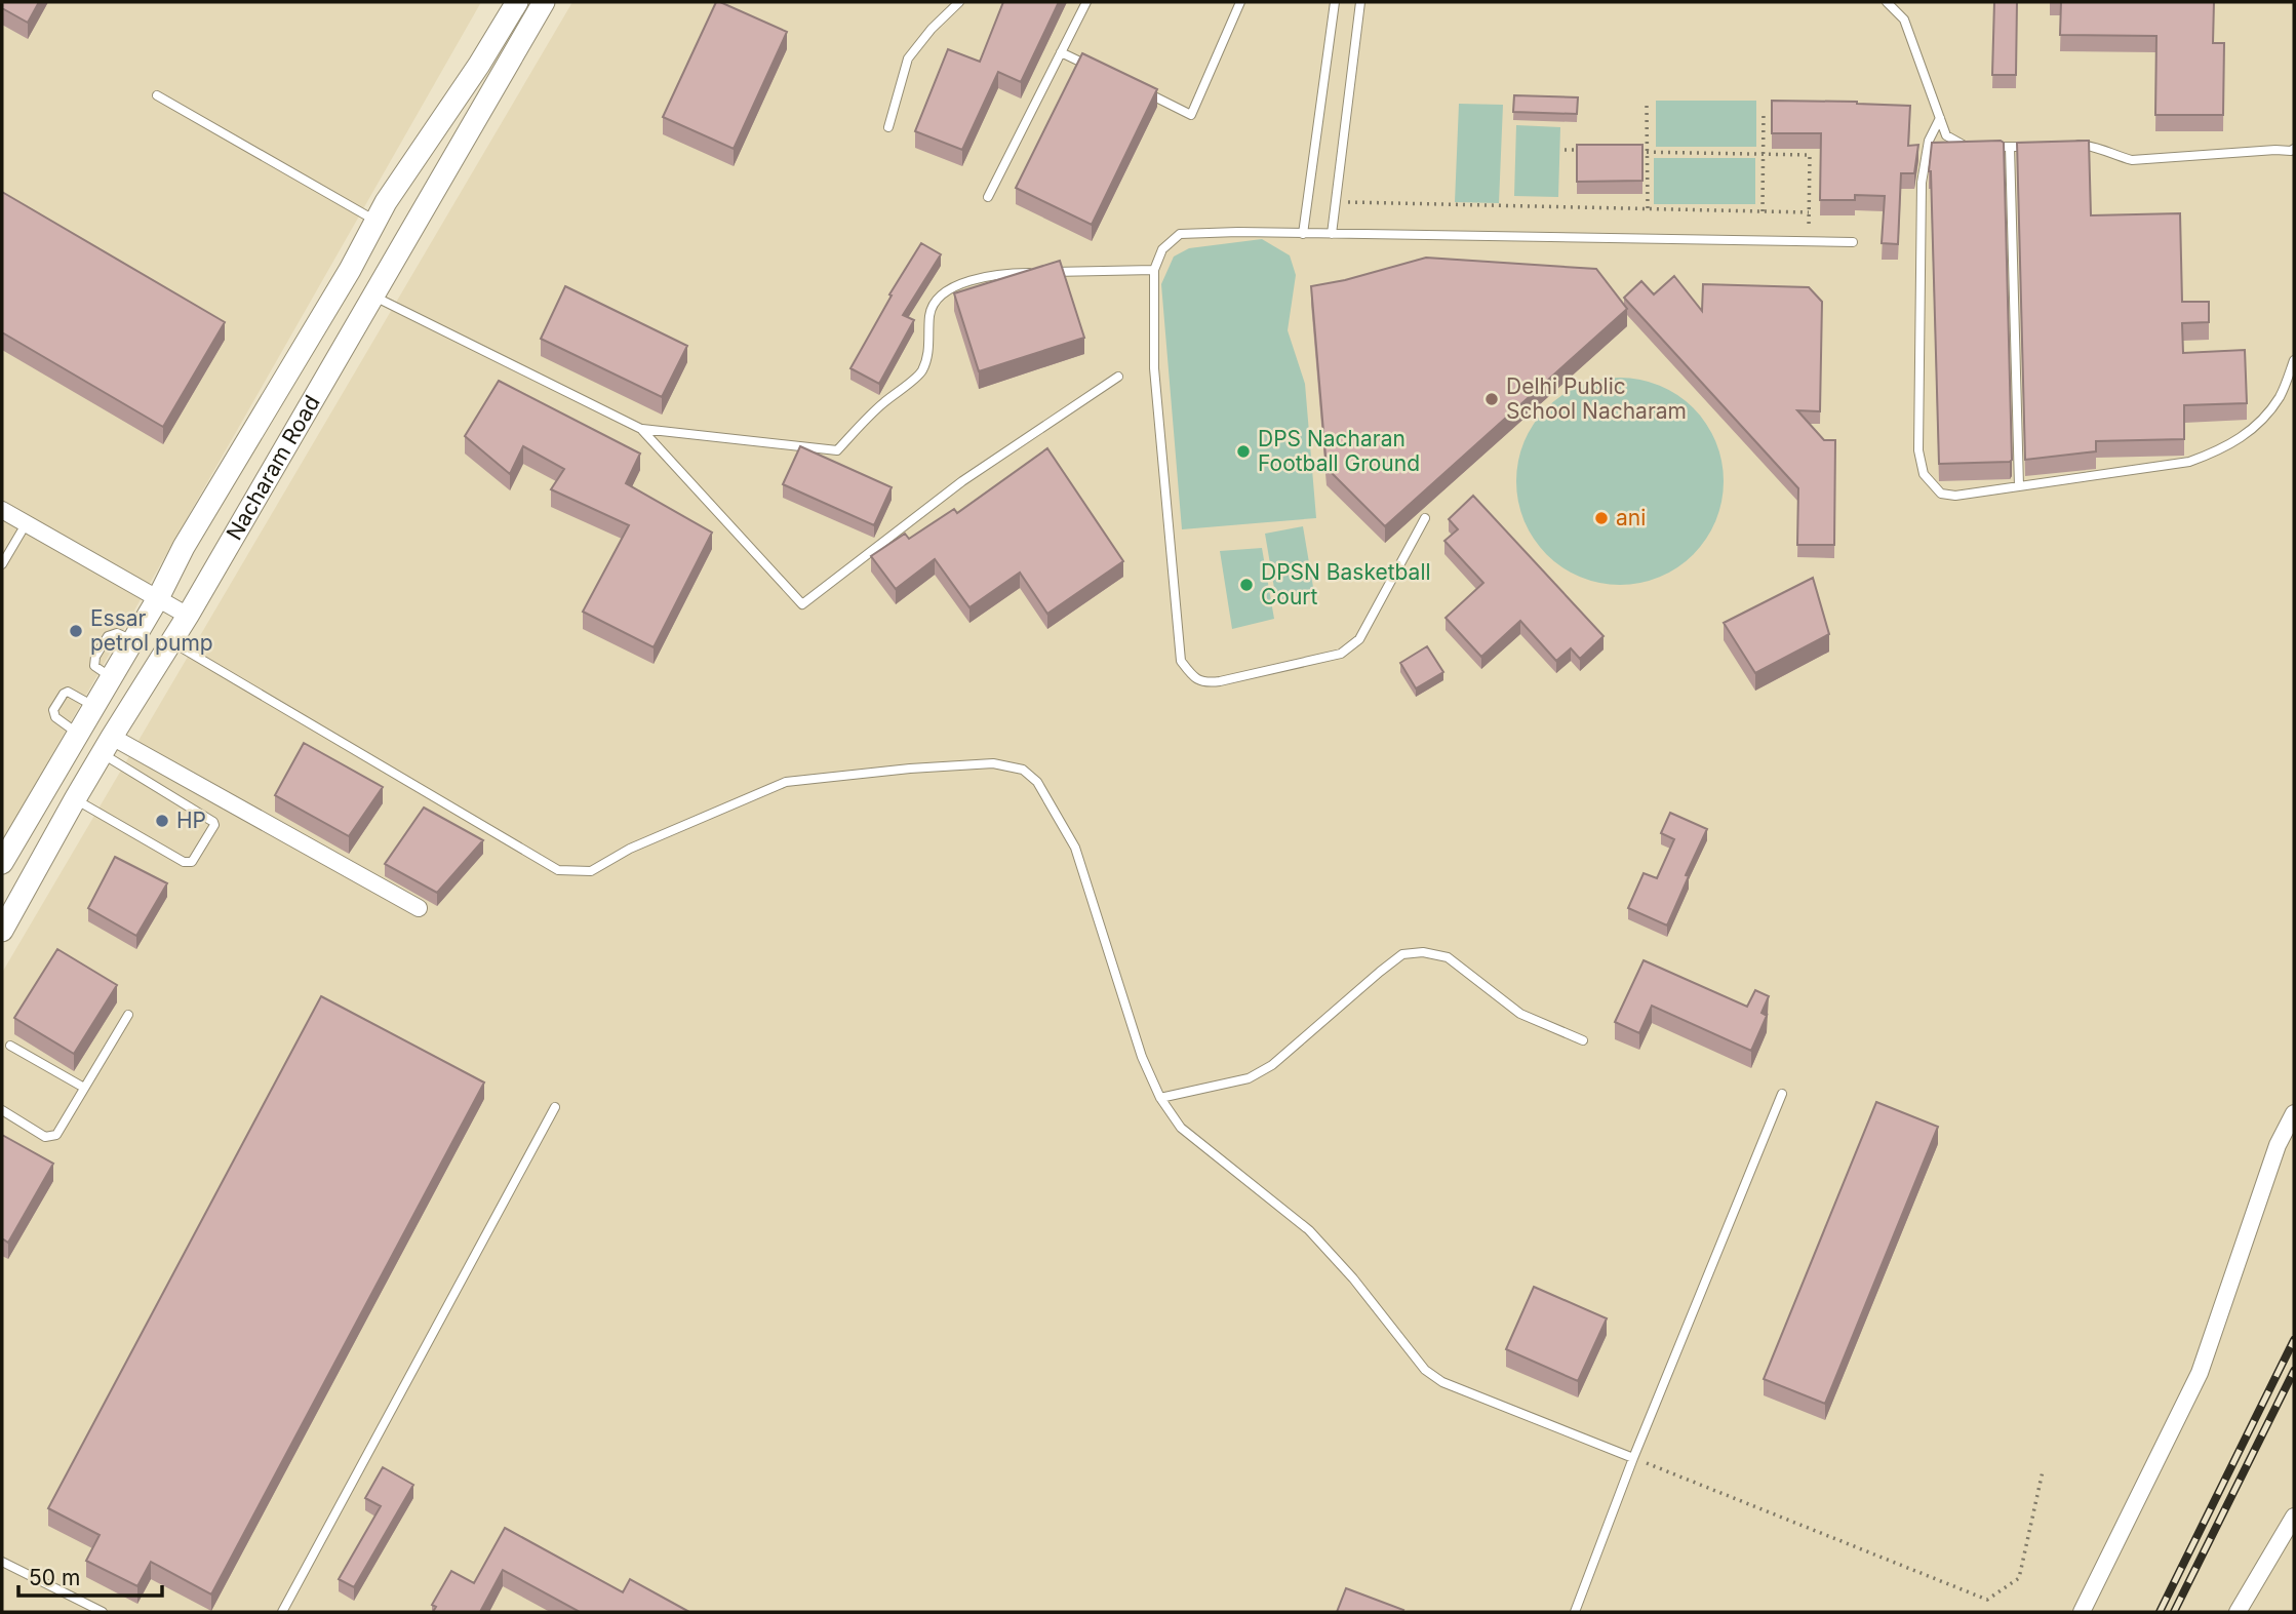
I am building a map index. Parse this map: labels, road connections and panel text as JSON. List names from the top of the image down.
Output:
{
  "streets": {
    "main road": ["Nacharam Road"]
  },
  "places": [
    "Delhi Public School Nacharam",
    "DPS Nacharan Football Ground",
    "ani",
    "DPSN Basketball Court",
    "Essar petrol pump",
    "HP"
  ],
  "scale_bar": "50 m"
}
